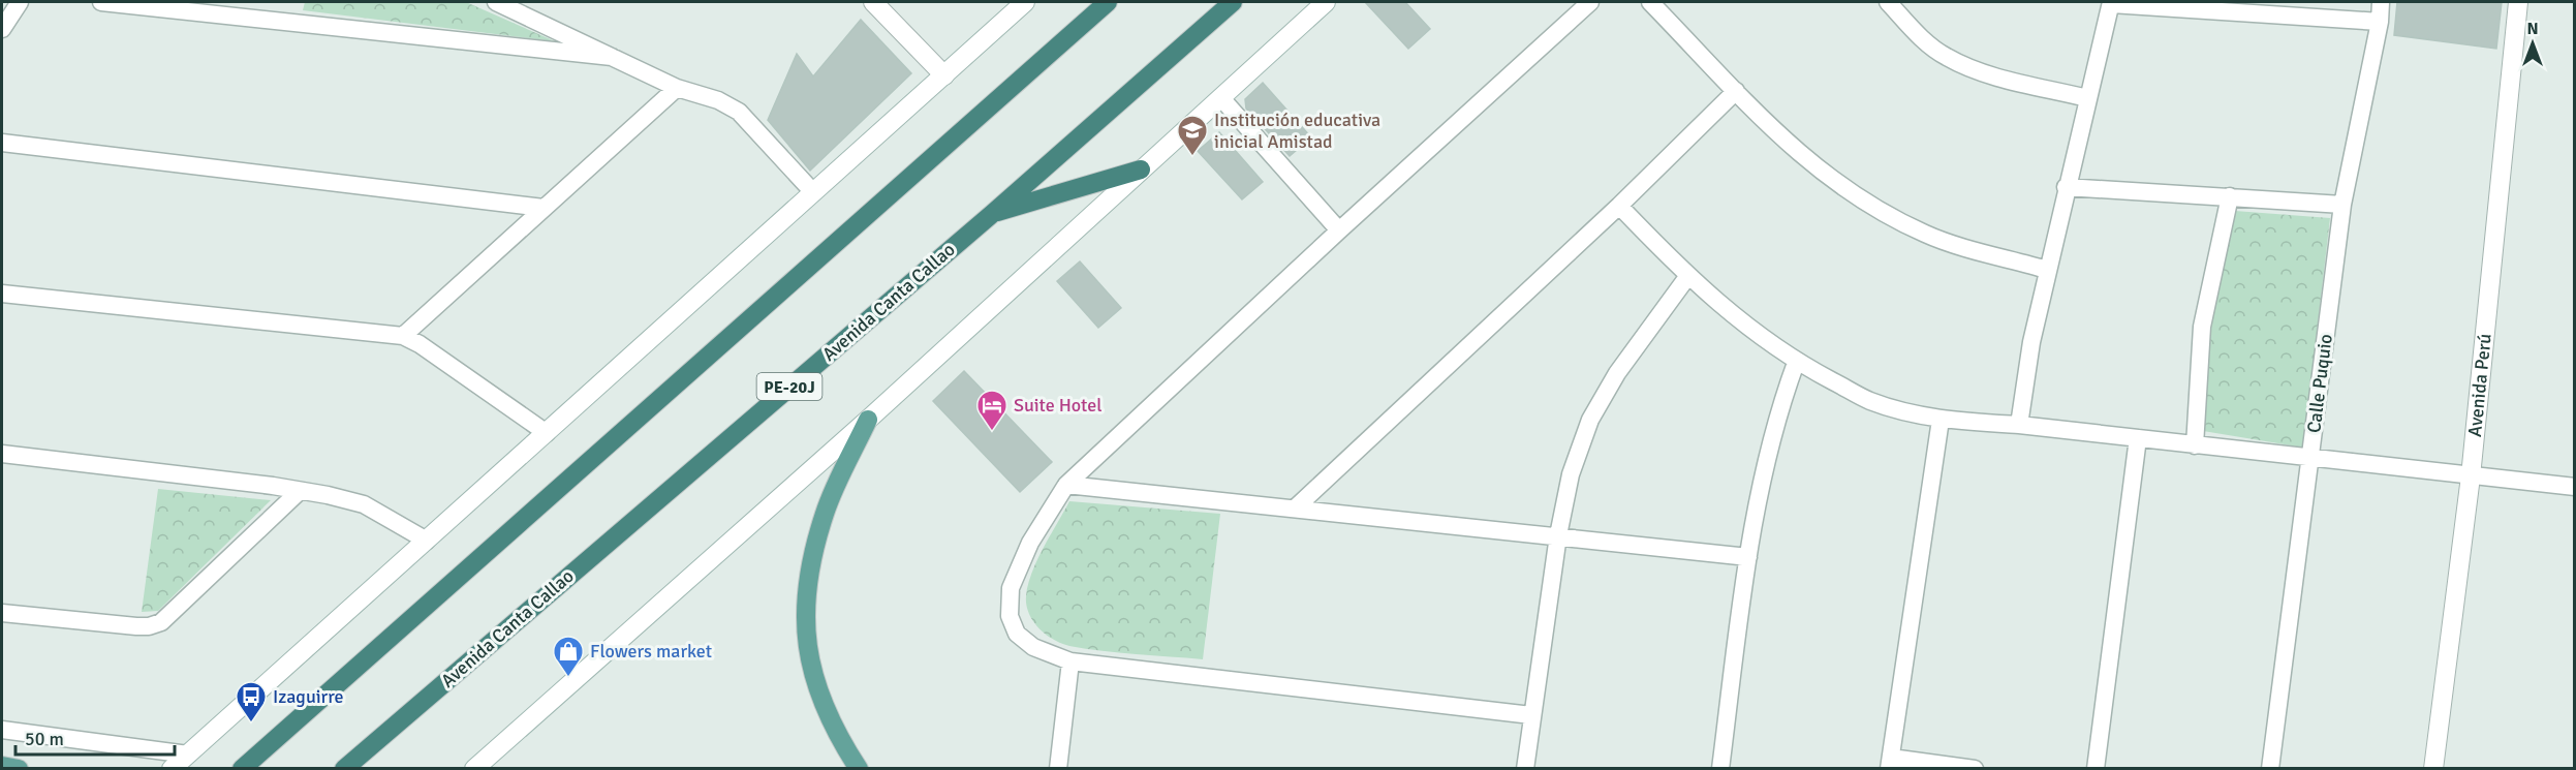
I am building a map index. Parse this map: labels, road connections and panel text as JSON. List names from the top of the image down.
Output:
{
  "streets": {
    "highway": ["Avenida Canta Callao", "PE-20J"],
    "main road": ["Avenida Perú"],
    "street": ["Calle Puquio"]
  },
  "places": {
    "school or university": ["Institución educativa inicial Amistad"],
    "hotel": ["Suite Hotel"],
    "shop": ["Flowers market"],
    "bus stop": ["Izaguirre"]
  },
  "scale_bar": "50 m",
  "north": "top"
}
